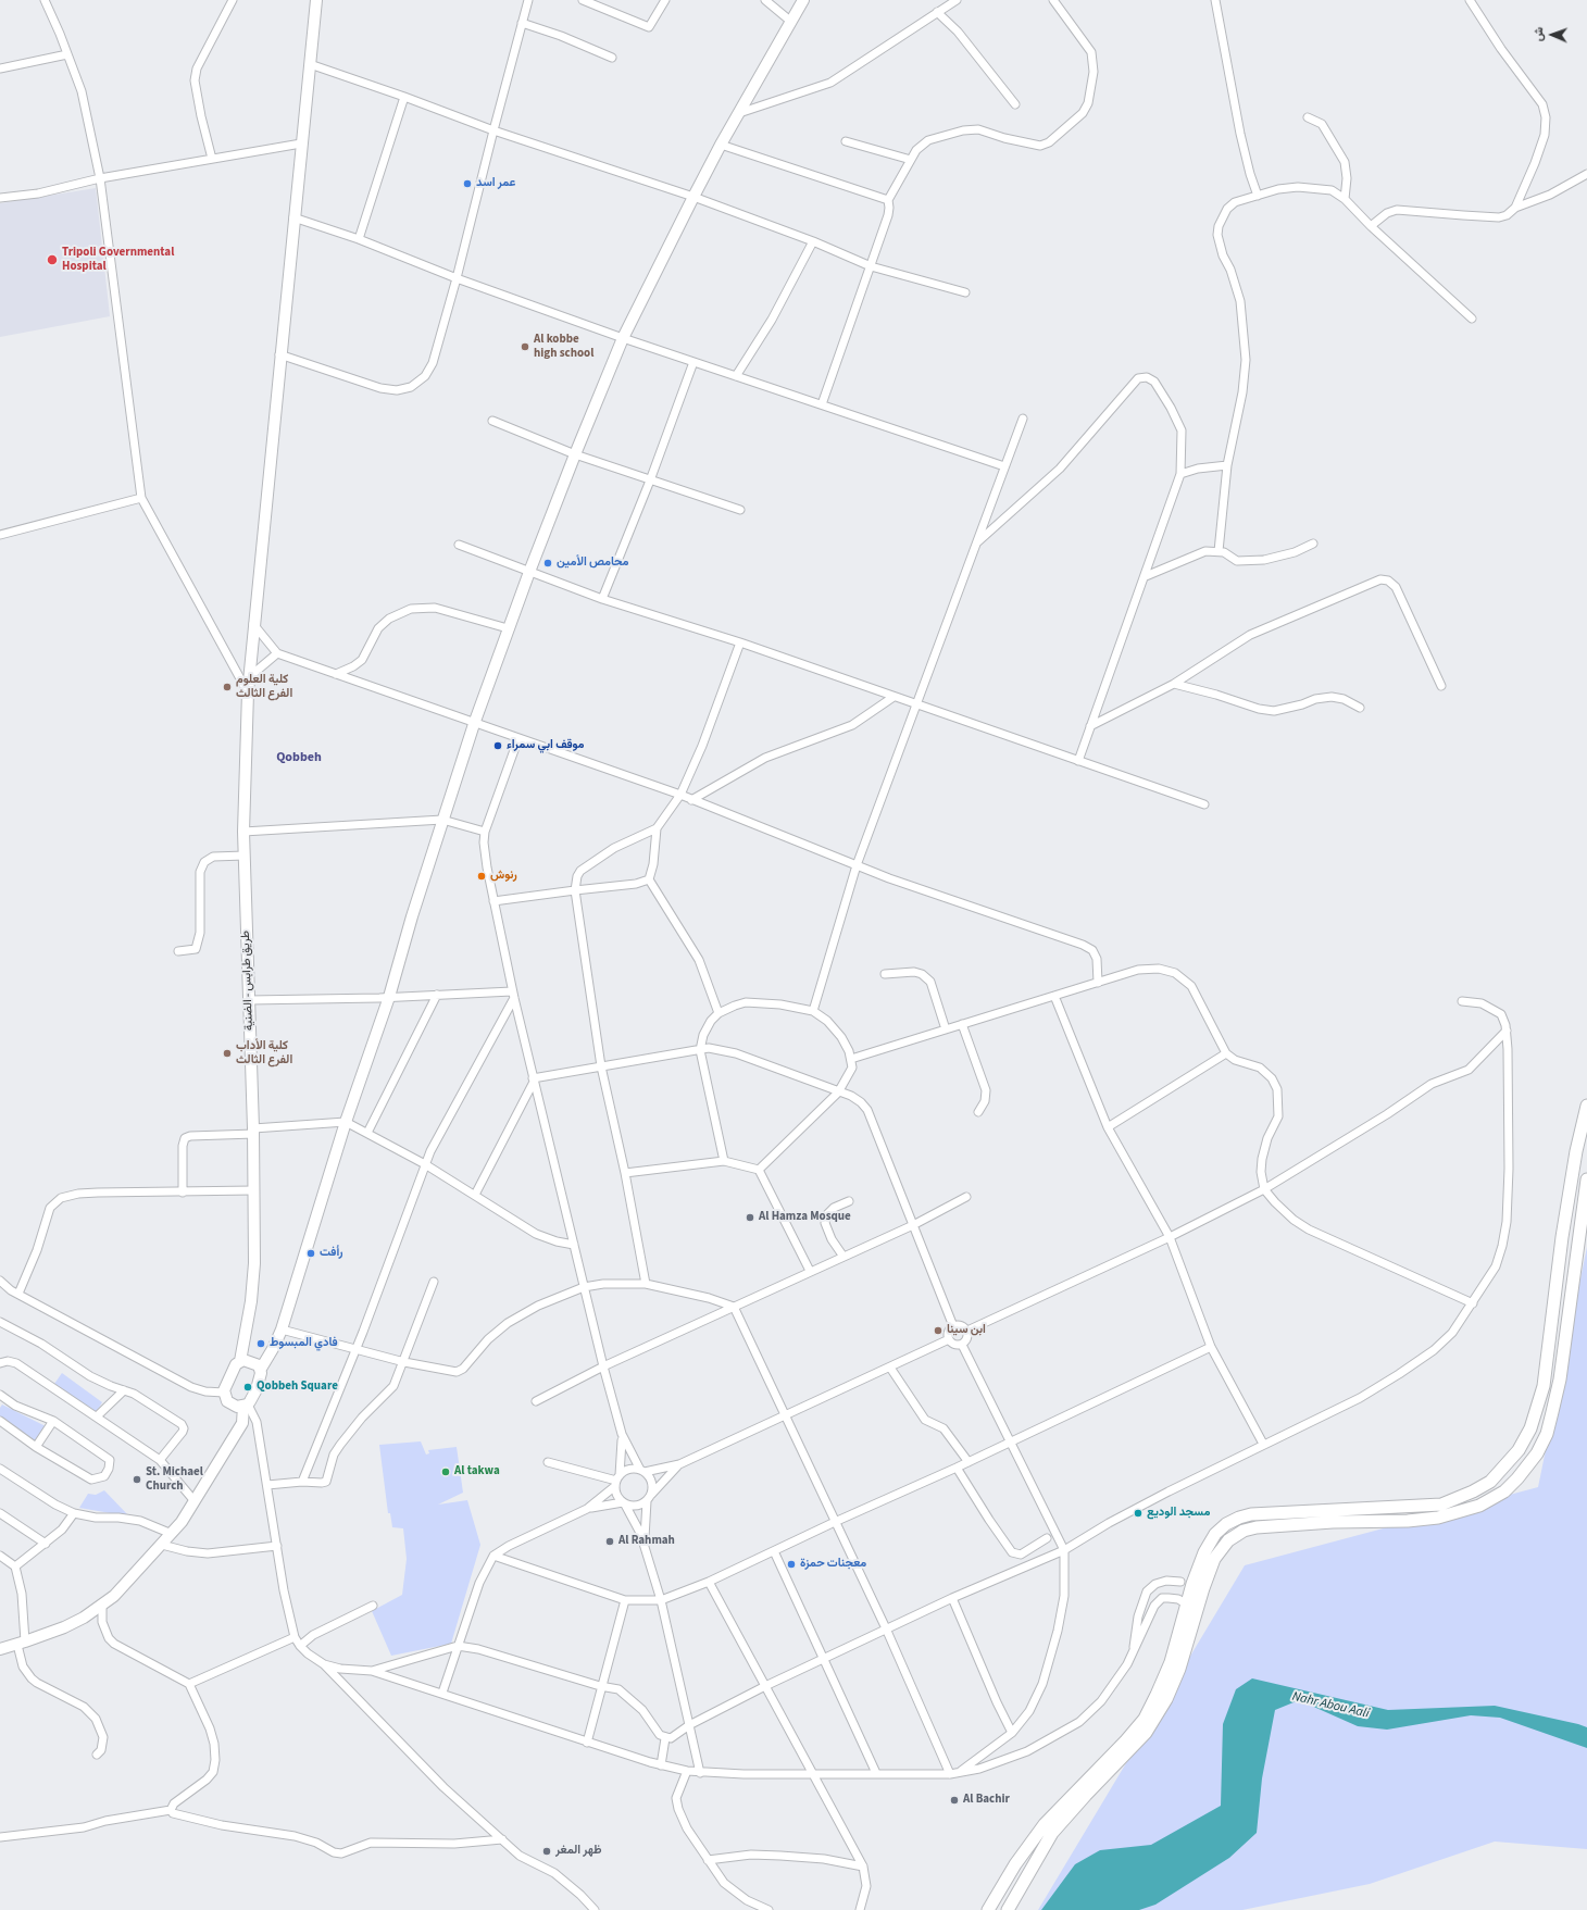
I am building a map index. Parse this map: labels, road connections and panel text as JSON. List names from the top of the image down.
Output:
{
  "streets": {
    "main road": ["طريق طرابس - الضنية"]
  },
  "districts": ["Qobbeh"],
  "water": ["Nahr Abou Aali"],
  "places": [
    "عمر اسد",
    "Tripoli Governmental Hospital",
    "Al kobbe high school",
    "محامص الأمين",
    "كلية العلوم الفرع الثالث",
    "موقف ابي سمراء",
    "رنوش",
    "كلية الأداب الفرع الثالث",
    "Al Hamza Mosque",
    "رأفت",
    "ابن سينا",
    "فادي المبسوط",
    "Qobbeh Square",
    "Al takwa",
    "St. Michael Church",
    "مسجد الوديع",
    "Al Rahmah",
    "معجنات حمزة",
    "Al Bachir",
    "ظهر المغر"
  ],
  "north": "left"
}
